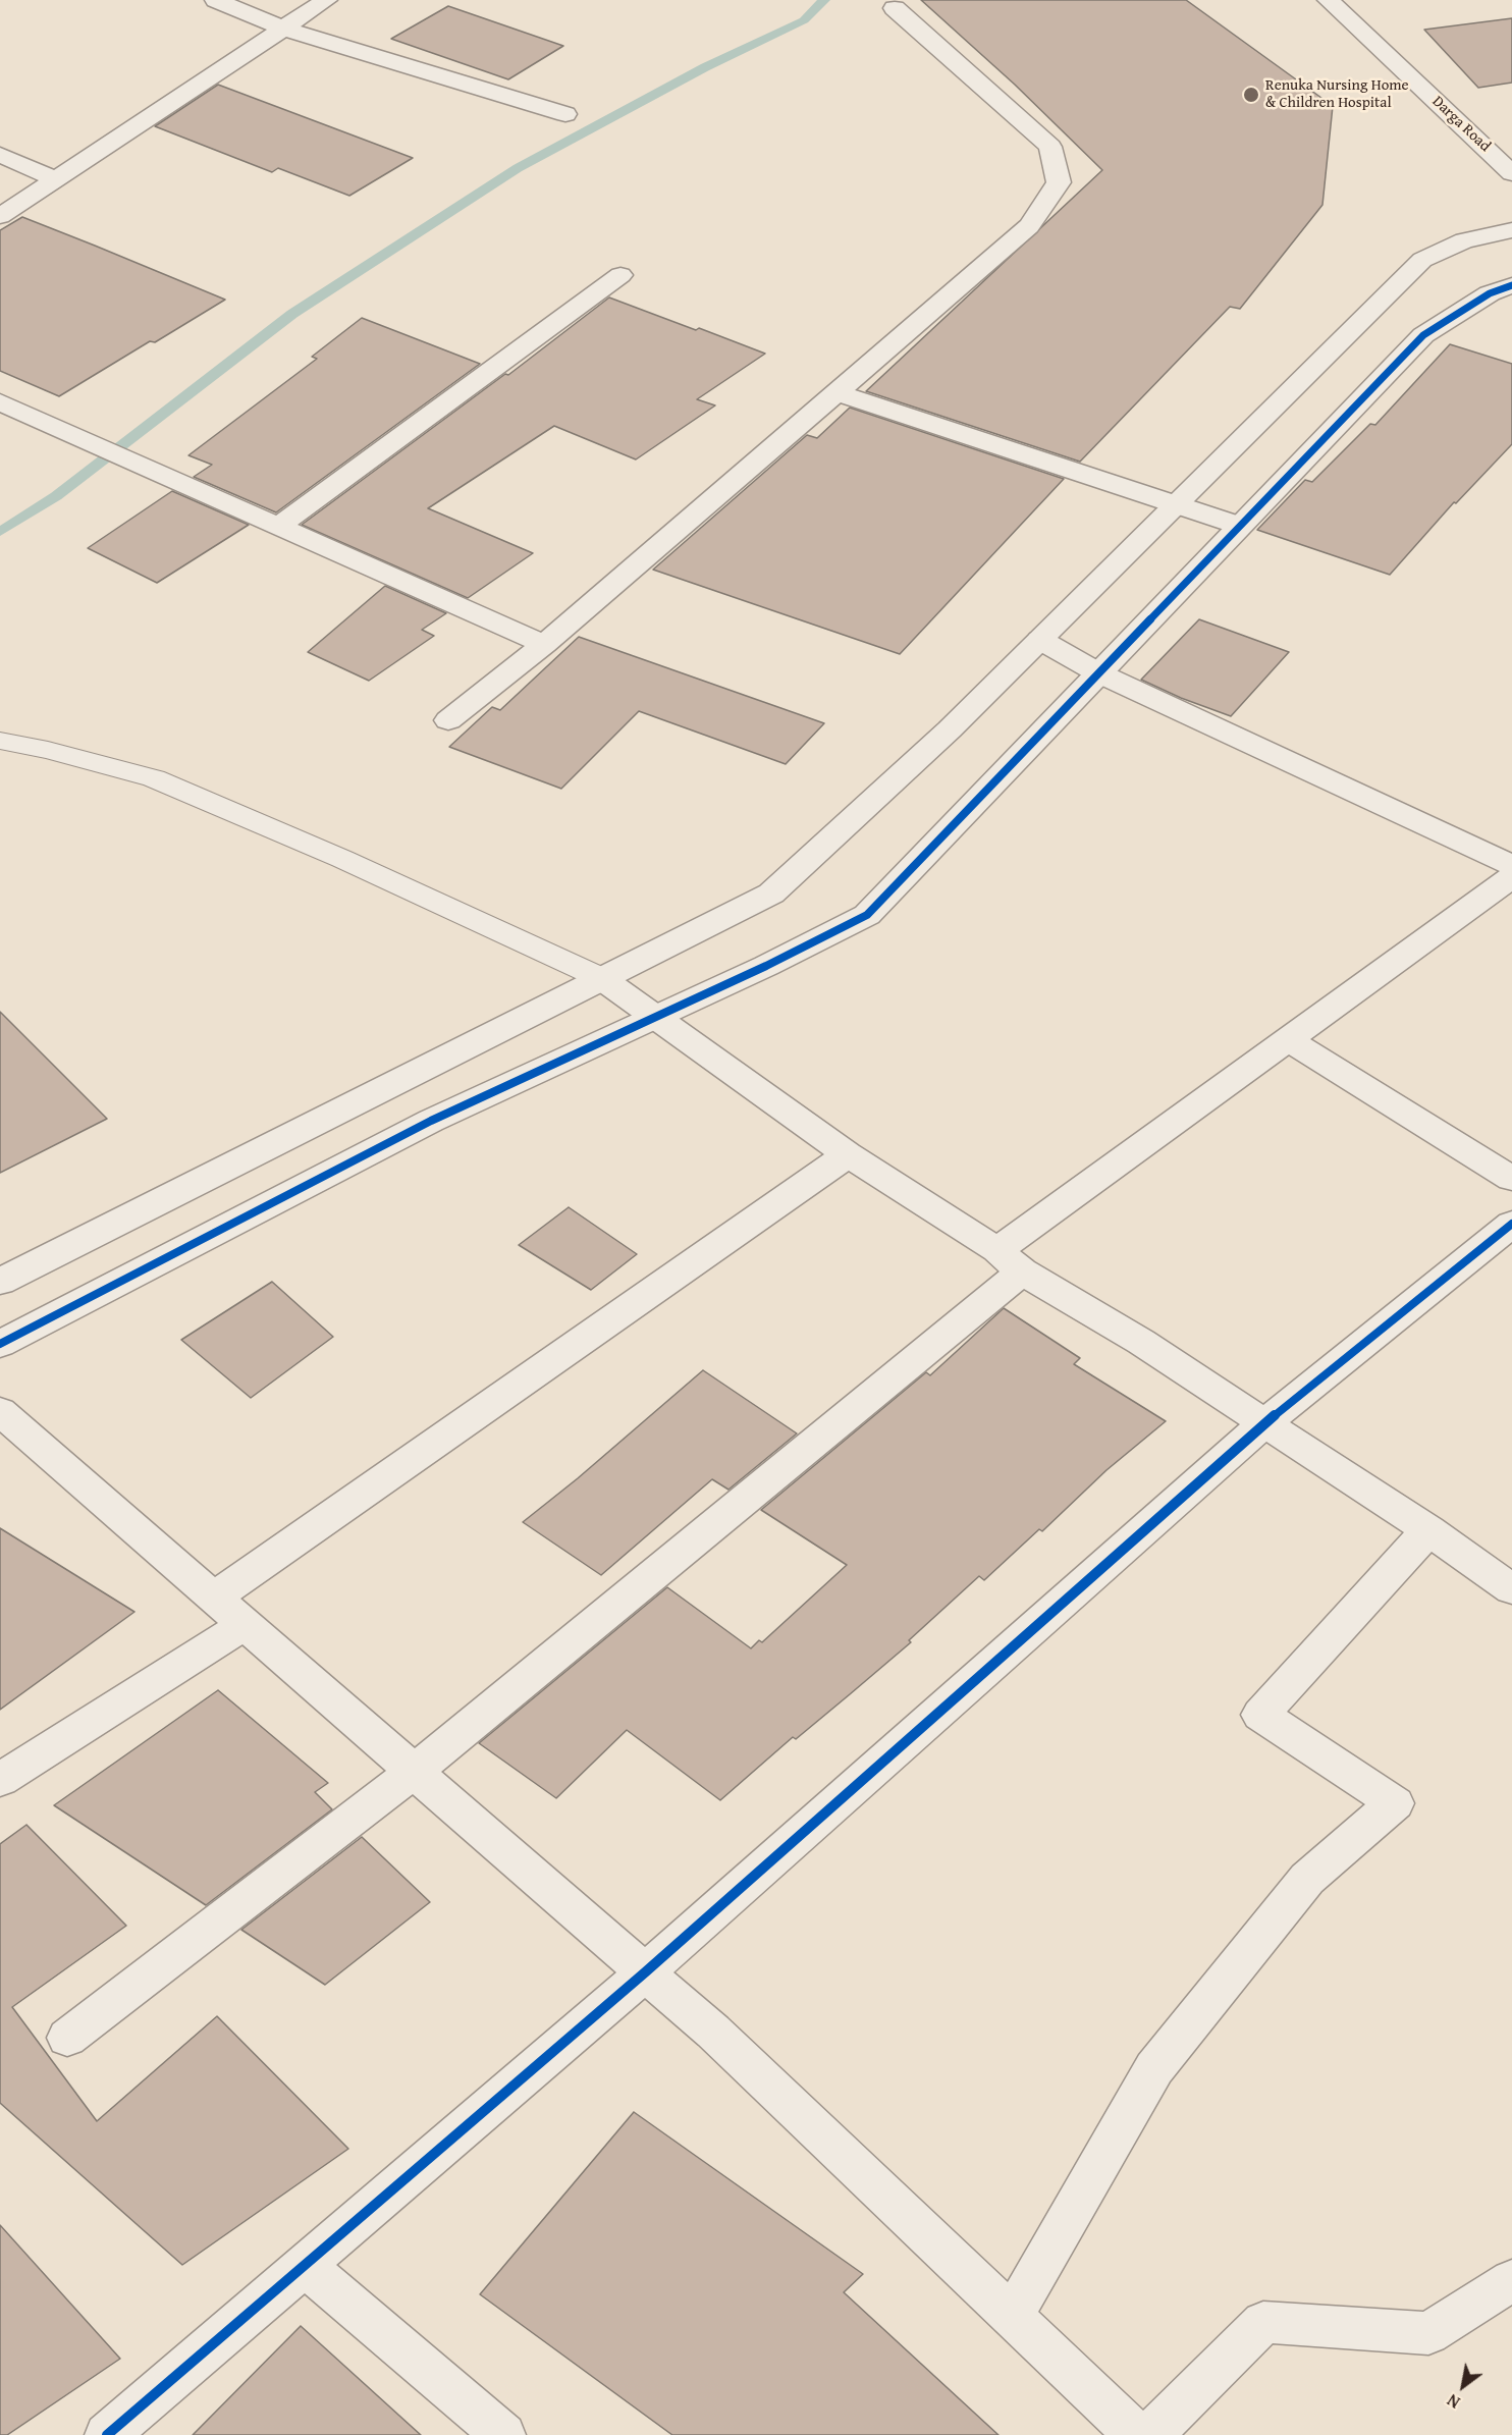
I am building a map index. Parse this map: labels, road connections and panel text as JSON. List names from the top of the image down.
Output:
{
  "streets": {
    "street": ["Darga Road"]
  },
  "places": ["Renuka Nursing Home & Children Hospital"],
  "north": "bottom left"
}
